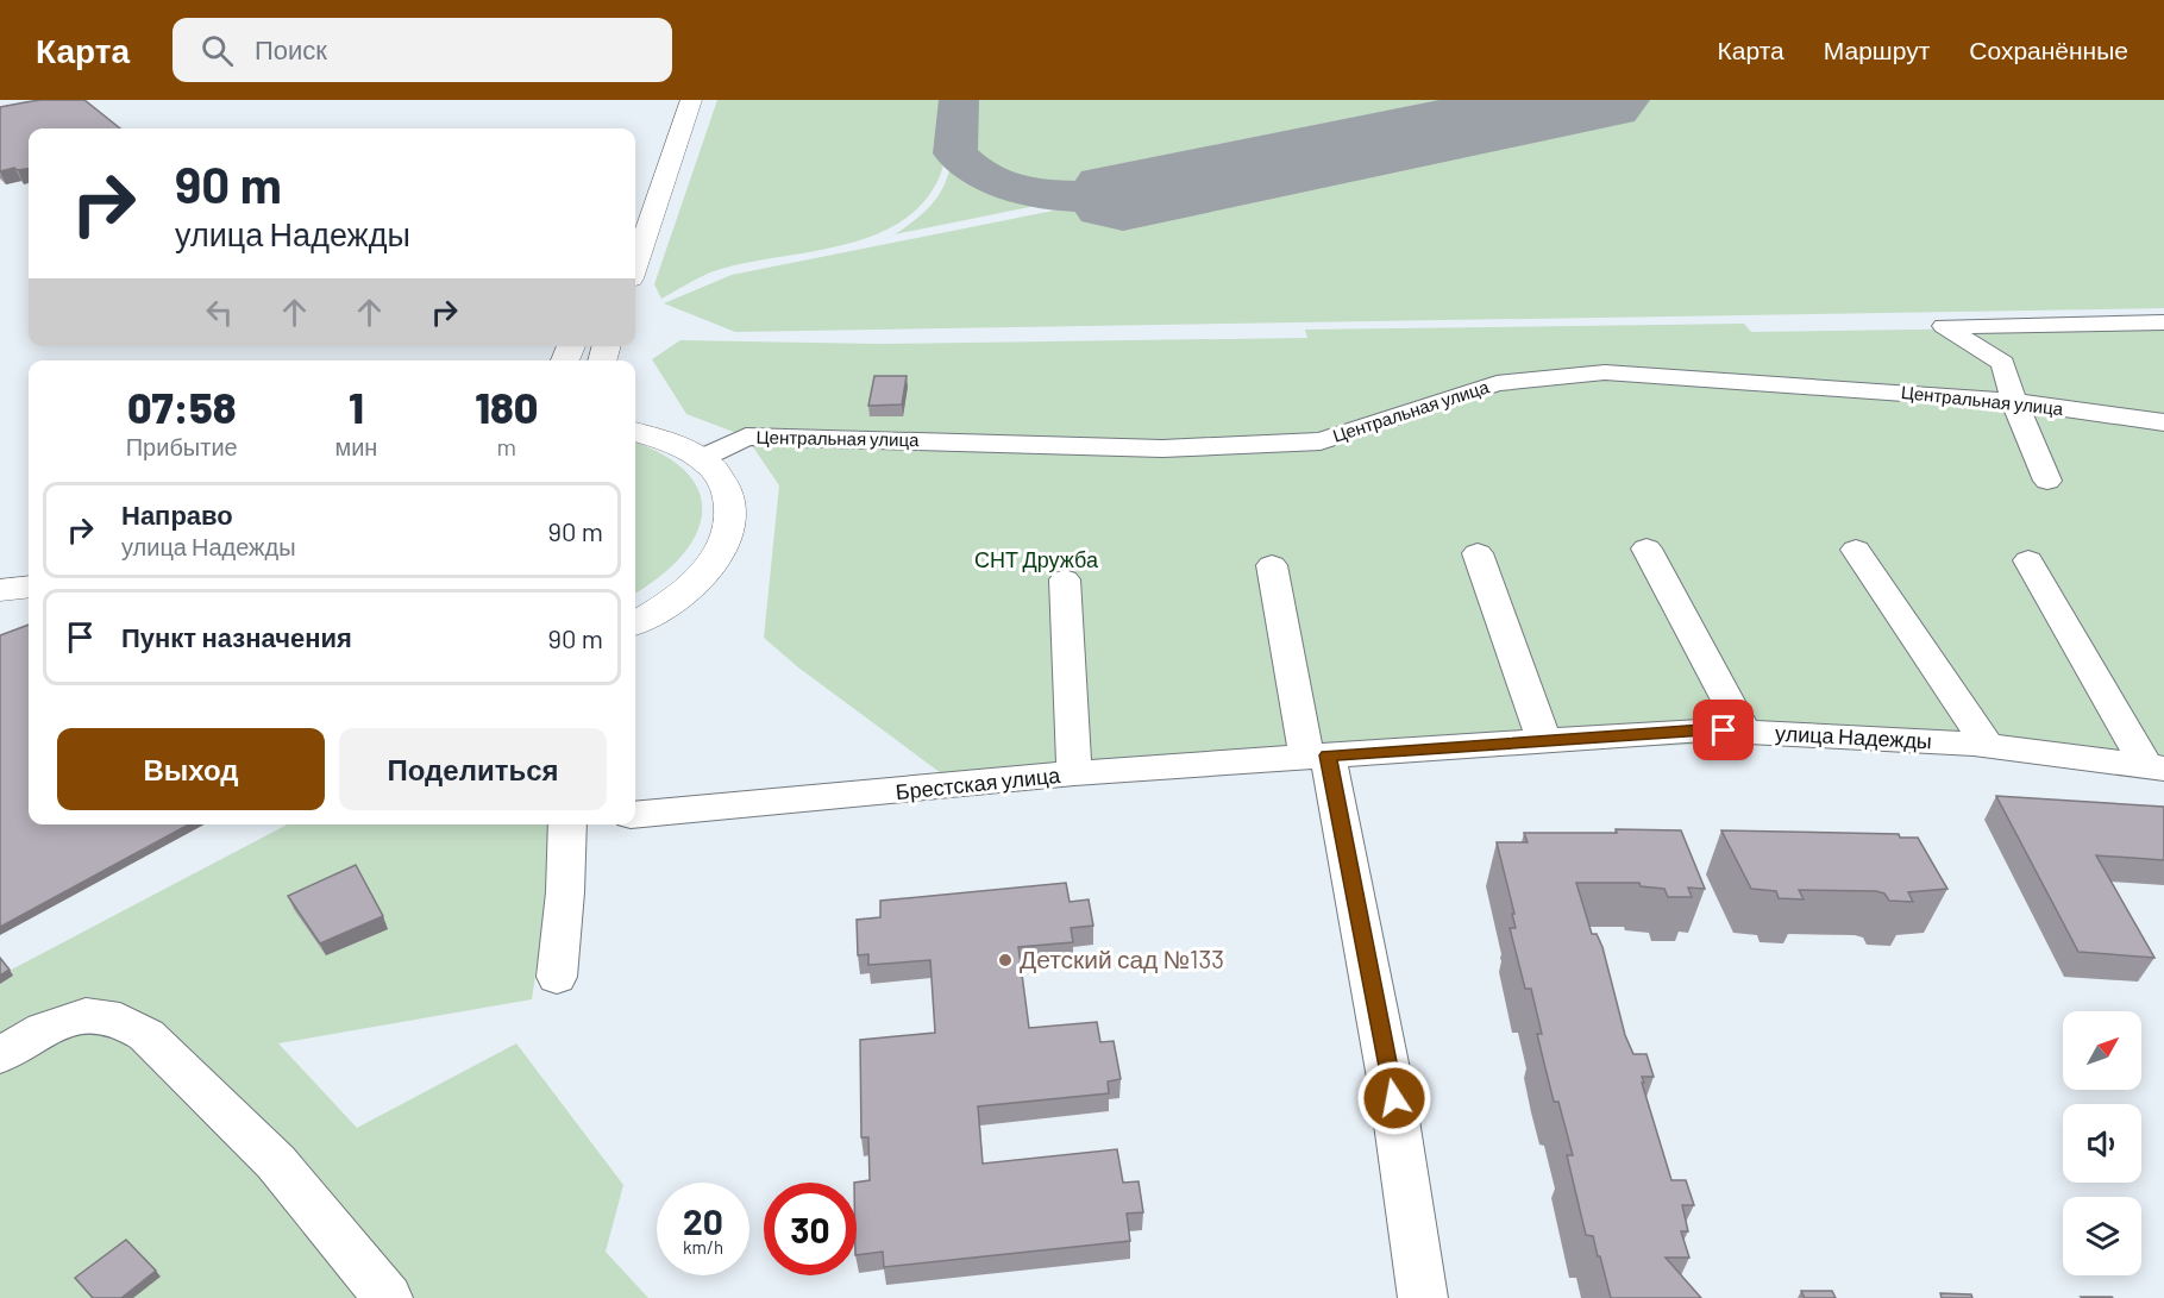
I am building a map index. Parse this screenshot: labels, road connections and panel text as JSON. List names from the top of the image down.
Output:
{
  "streets": {
    "street": ["Центральная улица", "улица Надежды", "Брестская улица"]
  },
  "crossings": [
    ["улица Надежды", "Брестская улица"]
  ],
  "parks": ["СНТ Дружба"],
  "places": ["Детский сад №133"],
  "north": "top right",
  "page": {
    "header": "Карта",
    "search": "Поиск",
    "nav": ["Карта", "Маршрут", "Сохранённые"],
    "turn": ["90 m", "улица Надежды"],
    "eta": [
      "07:58",
      "Прибытие",
      "1",
      "мин",
      "180",
      "m"
    ],
    "list": [
      {
        "name": "Направо",
        "note": "улица Надежды",
        "value": "90 m"
      },
      {
        "name": "Пункт назначения",
        "value": "90 m"
      }
    ],
    "buttons": ["Выход", "Поделиться"],
    "speed": "20 km/h",
    "limit": "30"
  }
}
